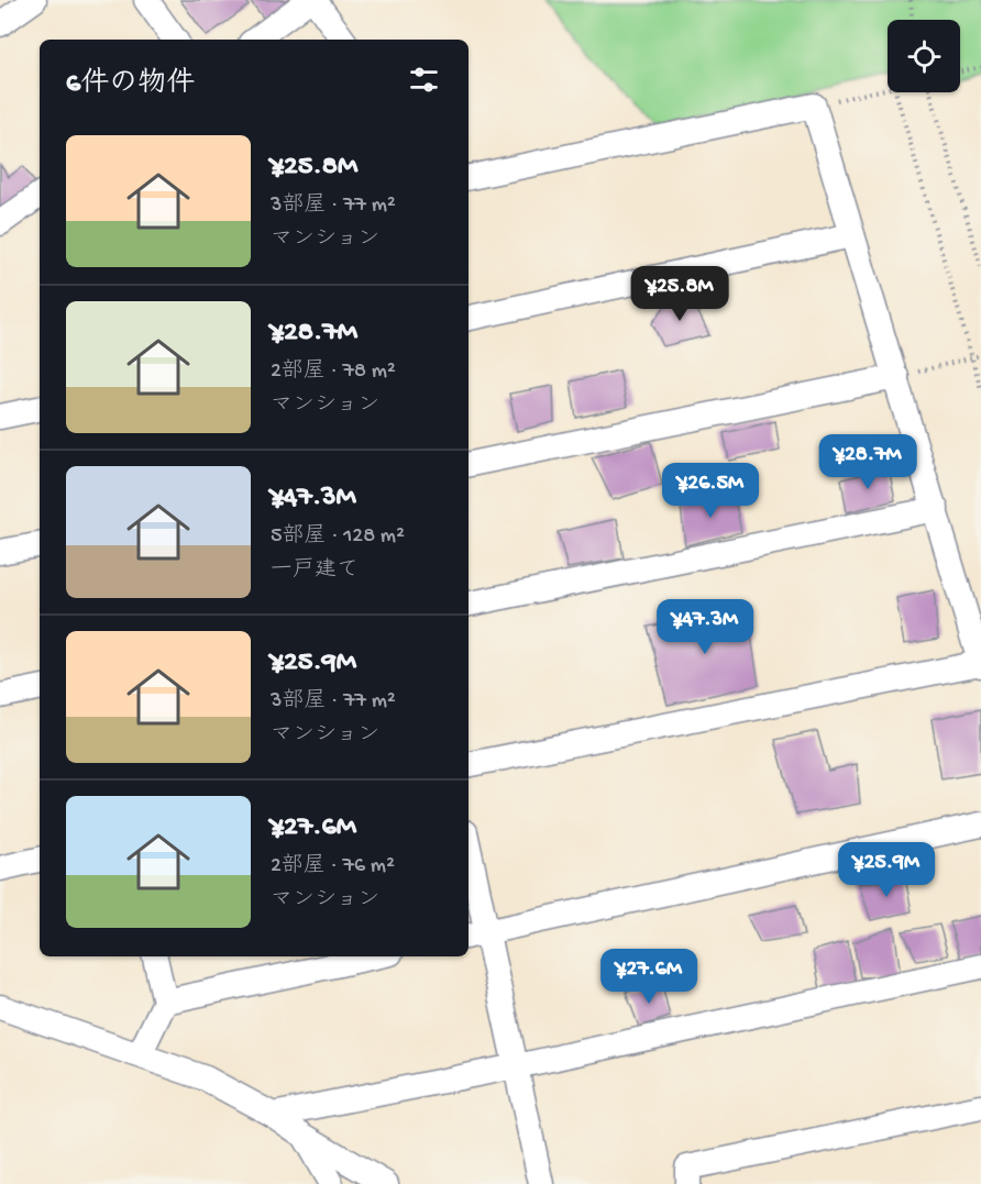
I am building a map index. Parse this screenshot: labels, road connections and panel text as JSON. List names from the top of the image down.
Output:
{
  "page": {
    "heading": "6件の物件",
    "list": [
      {
        "name": "¥25.8M",
        "note": "3部屋 · 77 m² · マンション"
      },
      {
        "name": "¥28.7M",
        "note": "2部屋 · 78 m² · マンション"
      },
      {
        "name": "¥47.3M",
        "note": "5部屋 · 128 m² · 一戸建て"
      },
      {
        "name": "¥25.9M",
        "note": "3部屋 · 77 m² · マンション"
      },
      {
        "name": "¥27.6M",
        "note": "2部屋 · 76 m² · マンション"
      }
    ],
    "price": [
      "¥25.8M",
      "¥28.7M",
      "¥26.5M",
      "¥47.3M",
      "¥25.9M",
      "¥27.6M"
    ]
  }
}
